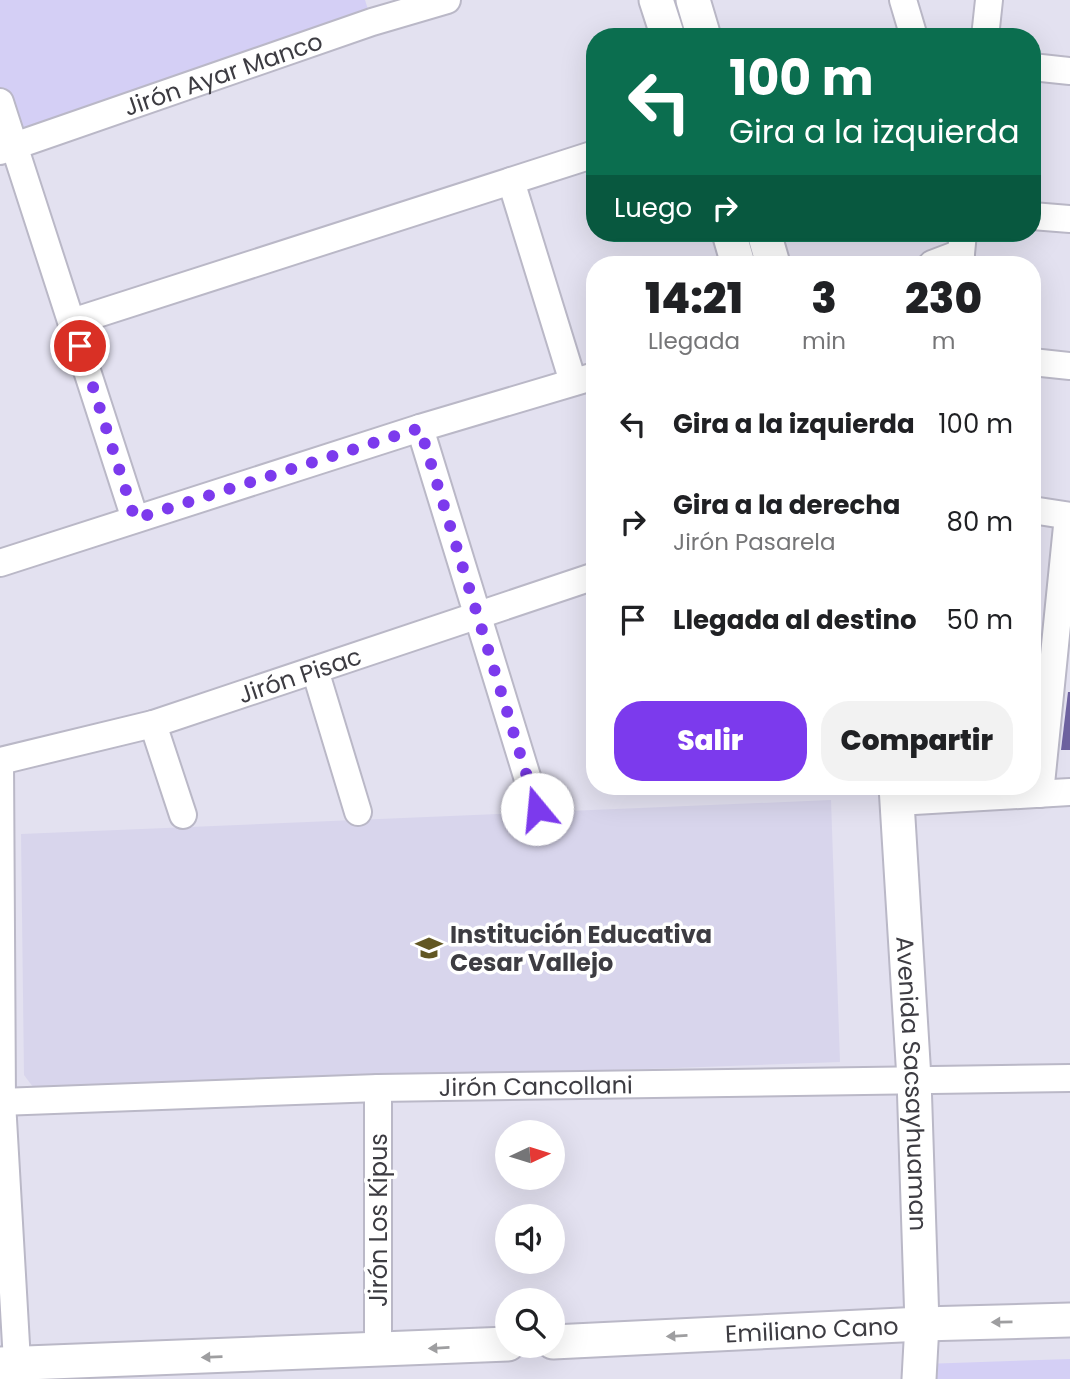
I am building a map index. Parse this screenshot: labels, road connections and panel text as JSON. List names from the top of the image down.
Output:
{
  "streets": {
    "street": [
      "Jirón Ayar Manco",
      "Jirón Pisac",
      "Avenida Sacsayhuaman",
      "Jirón Cancollani",
      "Jirón Los Kipus",
      "Emiliano Cano"
    ]
  },
  "crossings": [
    ["Avenida Sacsayhuaman", "Jirón Cancollani"],
    ["Avenida Sacsayhuaman", "Emiliano Cano"],
    ["Jirón Cancollani", "Jirón Los Kipus"]
  ],
  "one_way": ["Emiliano Cano"],
  "places": {
    "school or university": ["Institución Educativa Cesar Vallejo"]
  },
  "north": "right",
  "page": {
    "turn": ["100 m", "Gira a la izquierda"],
    "then": "Luego",
    "eta": [
      "14:21",
      "Llegada",
      "3",
      "min",
      "230",
      "m"
    ],
    "list": [
      {
        "name": "Gira a la izquierda",
        "value": "100 m"
      },
      {
        "name": "Gira a la derecha",
        "note": "Jirón Pasarela",
        "value": "80 m"
      },
      {
        "name": "Llegada al destino",
        "value": "50 m"
      }
    ],
    "buttons": ["Salir", "Compartir"]
  }
}
